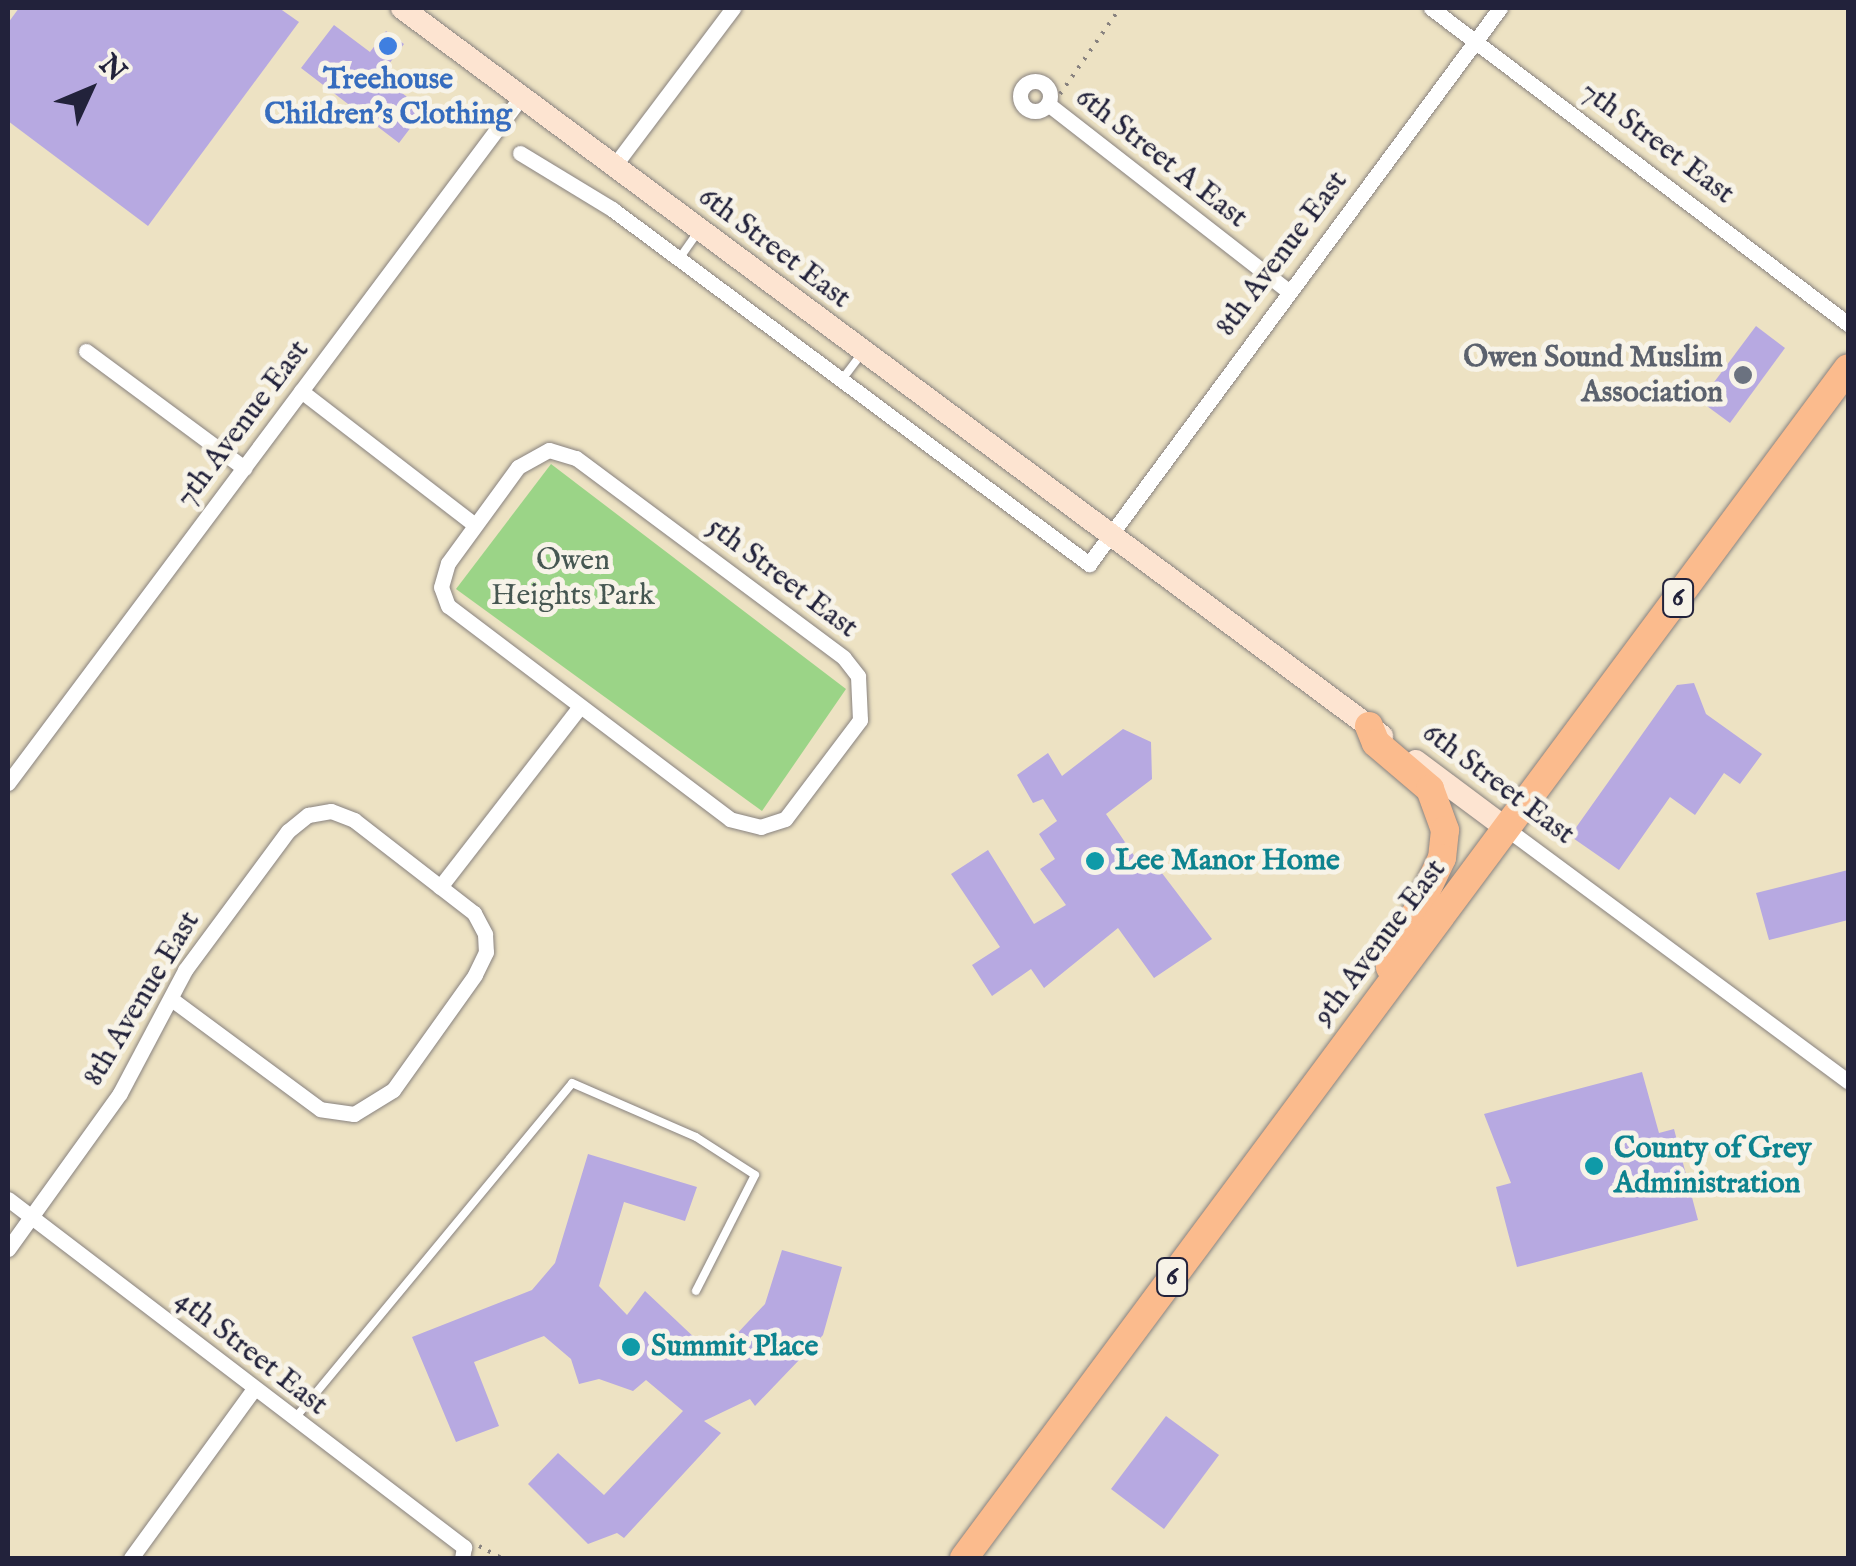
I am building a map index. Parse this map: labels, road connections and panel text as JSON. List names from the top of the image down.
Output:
{
  "streets": {
    "highway": ["6", "9th Avenue East"],
    "main road": ["6th Street East"],
    "street": [
      "7th Street East",
      "6th Street A East",
      "8th Avenue East",
      "7th Avenue East",
      "5th Street East",
      "4th Street East"
    ]
  },
  "crossings": [
    ["7th Street East", "8th Avenue East"],
    ["6th Street A East", "8th Avenue East"],
    ["6th Street East", "8th Avenue East"],
    ["6th Street East", "7th Avenue East"],
    ["6th Street East", "9th Avenue East"],
    ["8th Avenue East", "4th Street East"]
  ],
  "parks": ["Owen Heights Park"],
  "places": [
    "Treehouse Children's Clothing",
    "Owen Sound Muslim Association",
    "Lee Manor Home",
    "County of Grey Administration",
    "Summit Place"
  ],
  "north": "top right"
}
